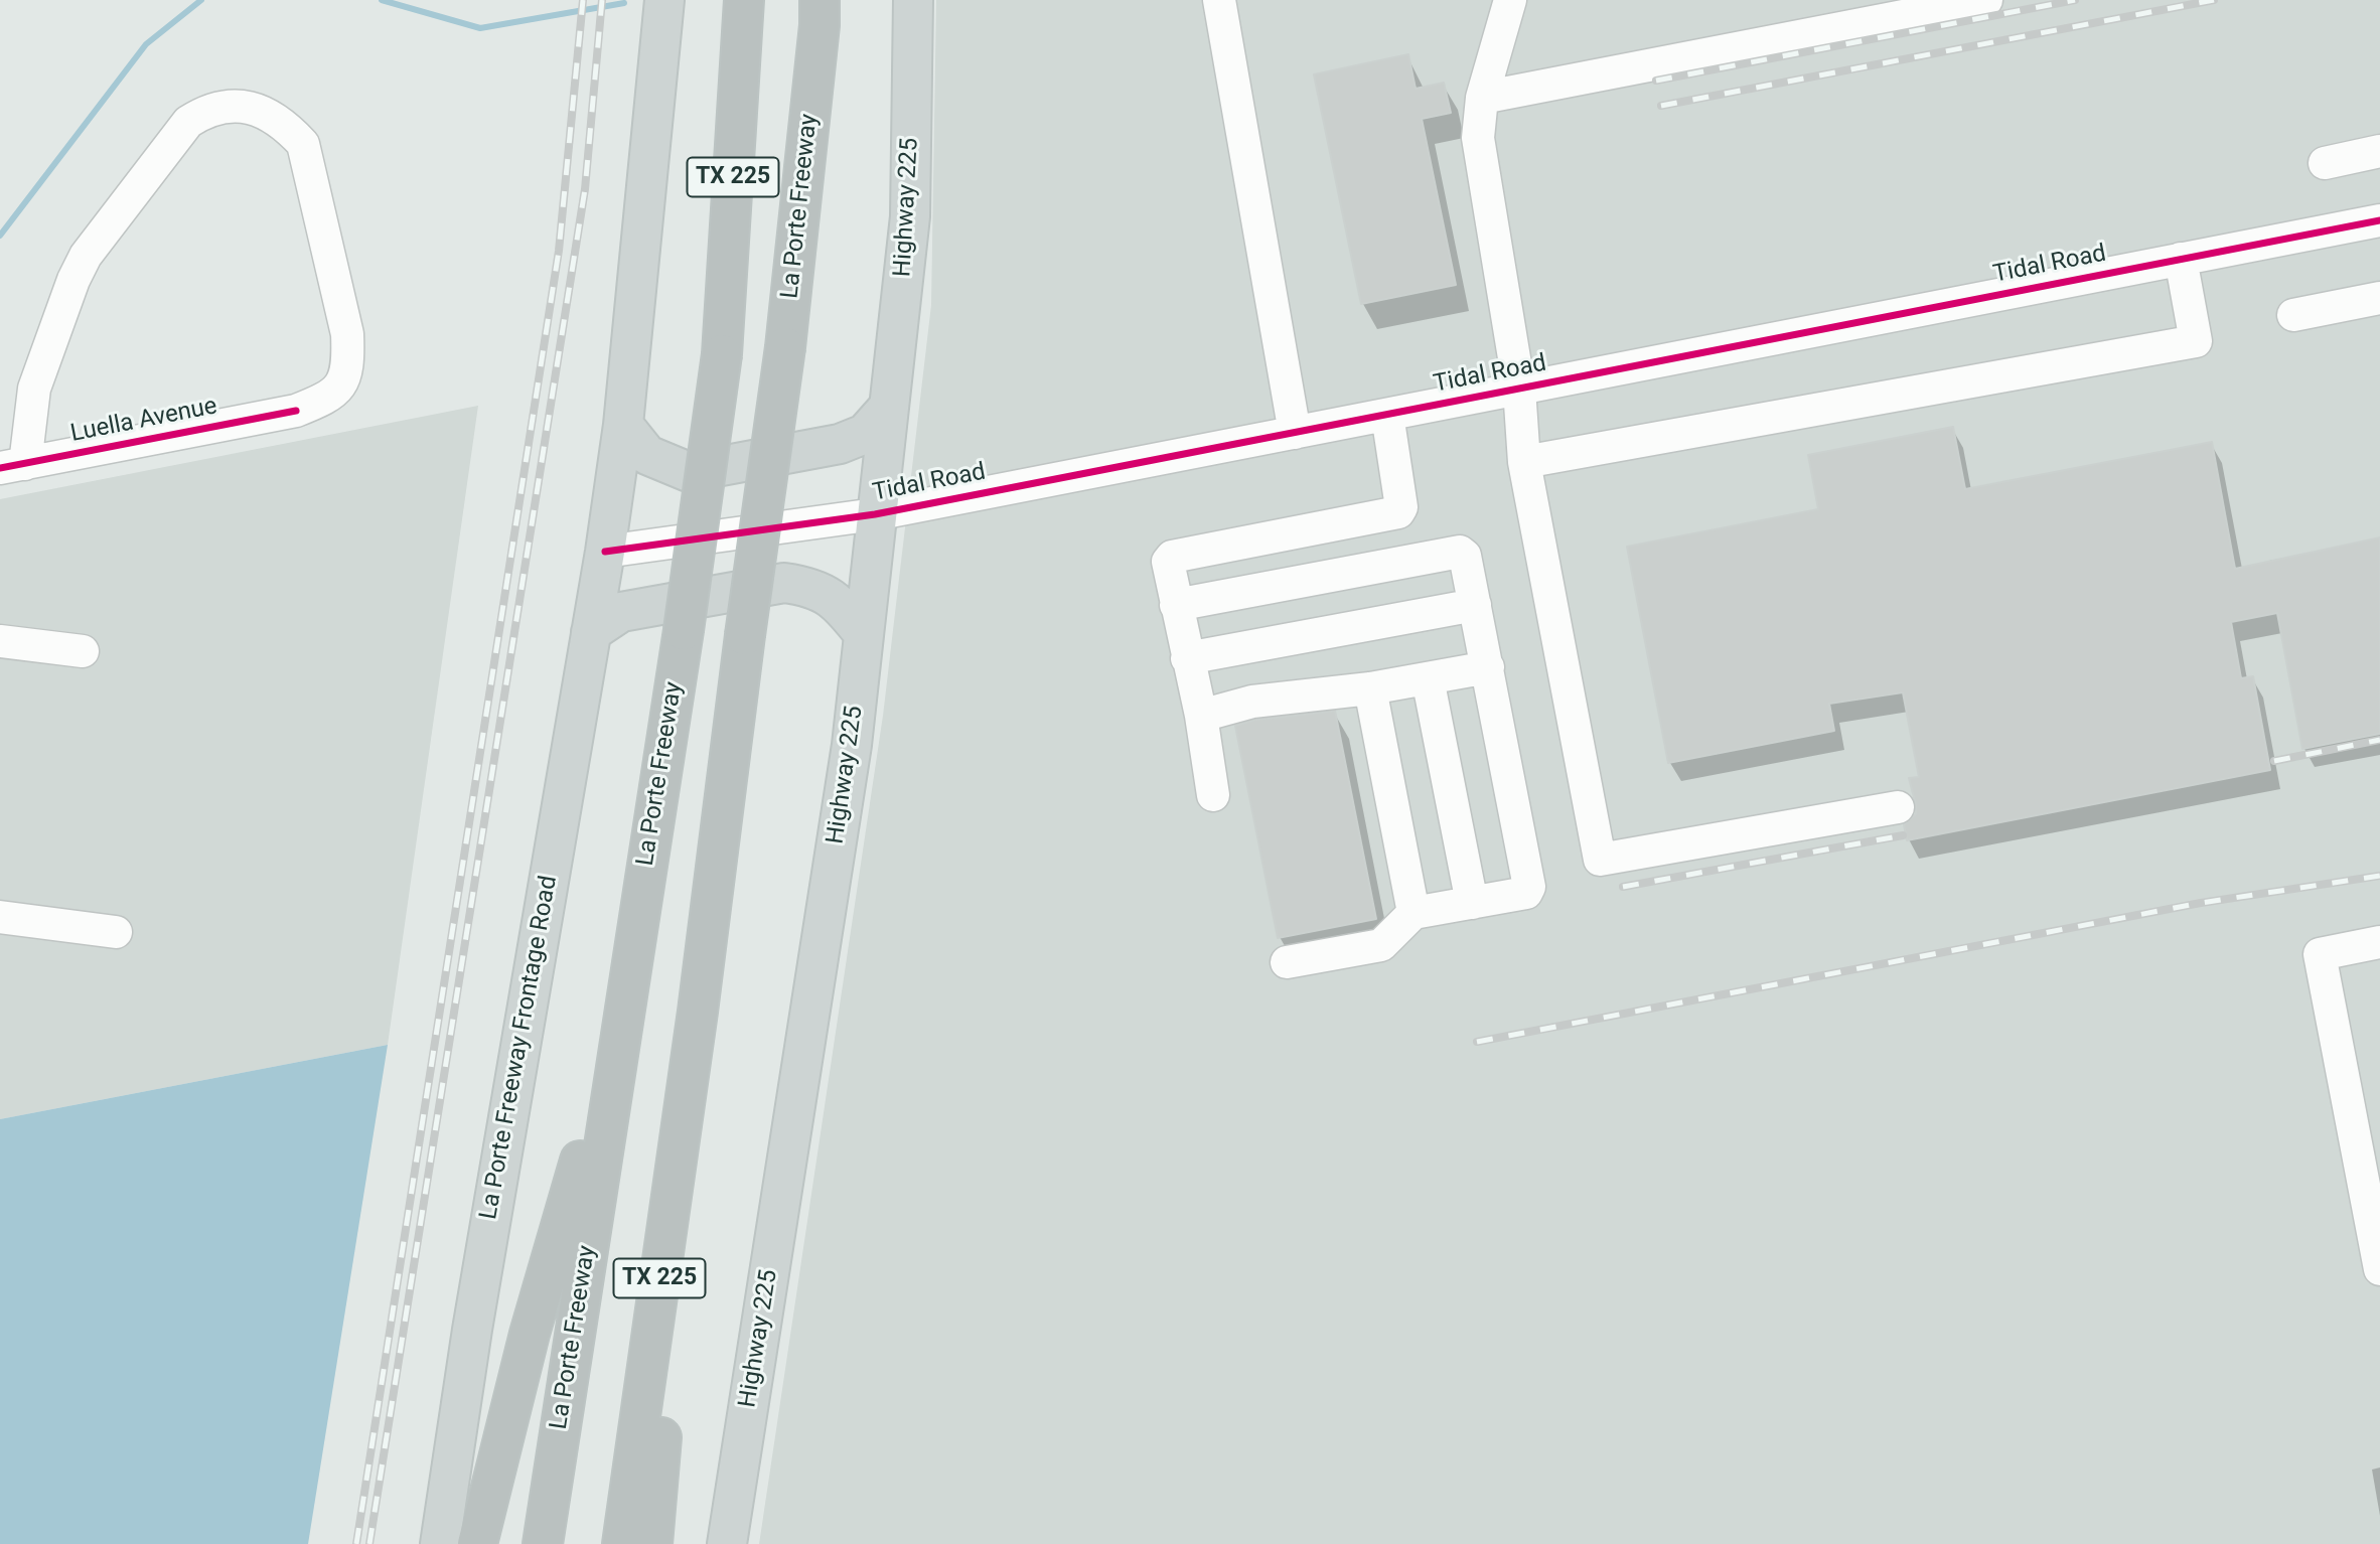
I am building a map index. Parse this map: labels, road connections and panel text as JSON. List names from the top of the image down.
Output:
{
  "streets": {
    "highway": ["TX 225", "La Porte Freeway"],
    "main road": ["Highway 225", "La Porte Freeway Frontage Road"],
    "street": ["Tidal Road", "Luella Avenue"]
  },
  "crossings": [
    ["Highway 225", "Tidal Road"],
    ["Tidal Road", "La Porte Freeway Frontage Road"]
  ]
}
